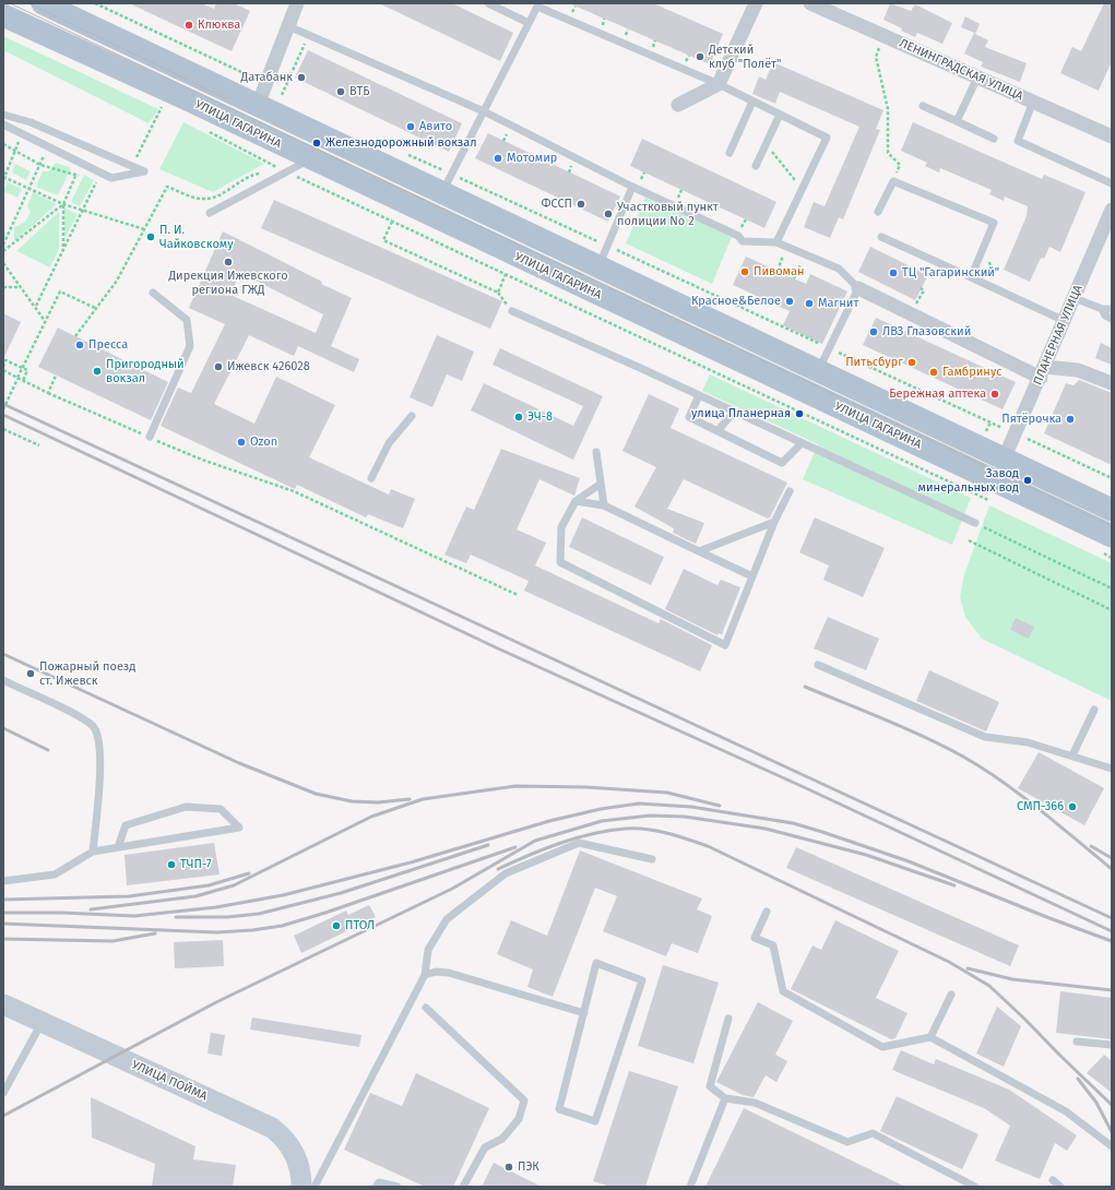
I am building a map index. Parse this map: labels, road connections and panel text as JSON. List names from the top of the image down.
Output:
{
  "streets": {
    "main road": ["УЛИЦА ГАГАРИНА", "УЛИЦА ПОЙМА"],
    "street": ["ЛЕНИНГРАДСКАЯ УЛИЦА", "ПЛАНЕРНАЯ УЛИЦА"]
  },
  "crossings": [
    ["УЛИЦА ГАГАРИНА", "ПЛАНЕРНАЯ УЛИЦА"]
  ],
  "places": [
    "Клюква",
    "Детский клуб \"Полёт\"",
    "Датабанк",
    "ВТБ",
    "Авито",
    "Железнодорожный вокзал",
    "Мотомир",
    "ФССП",
    "Участковый пункт полиции No 2",
    "П. И. Чайковскому",
    "Дирекция Ижевского региона ГЖД",
    "Пивоман",
    "ТЦ \"Гагаринский\"",
    "Красное&Белое",
    "Магнит",
    "ЛВЗ Глазовский",
    "Пресса",
    "Питьсбург",
    "Ижевск 426028",
    "Пригородный вокзал",
    "Гамбринус",
    "Бережная аптека",
    "улица Планерная",
    "ЭЧ-8",
    "Пятёрочка",
    "Ozon",
    "Завод минеральных вод",
    "Пожарный поезд ст. Ижевск",
    "СМП-366",
    "ТЧП-7",
    "ПТОЛ",
    "ПЭК"
  ]
}
